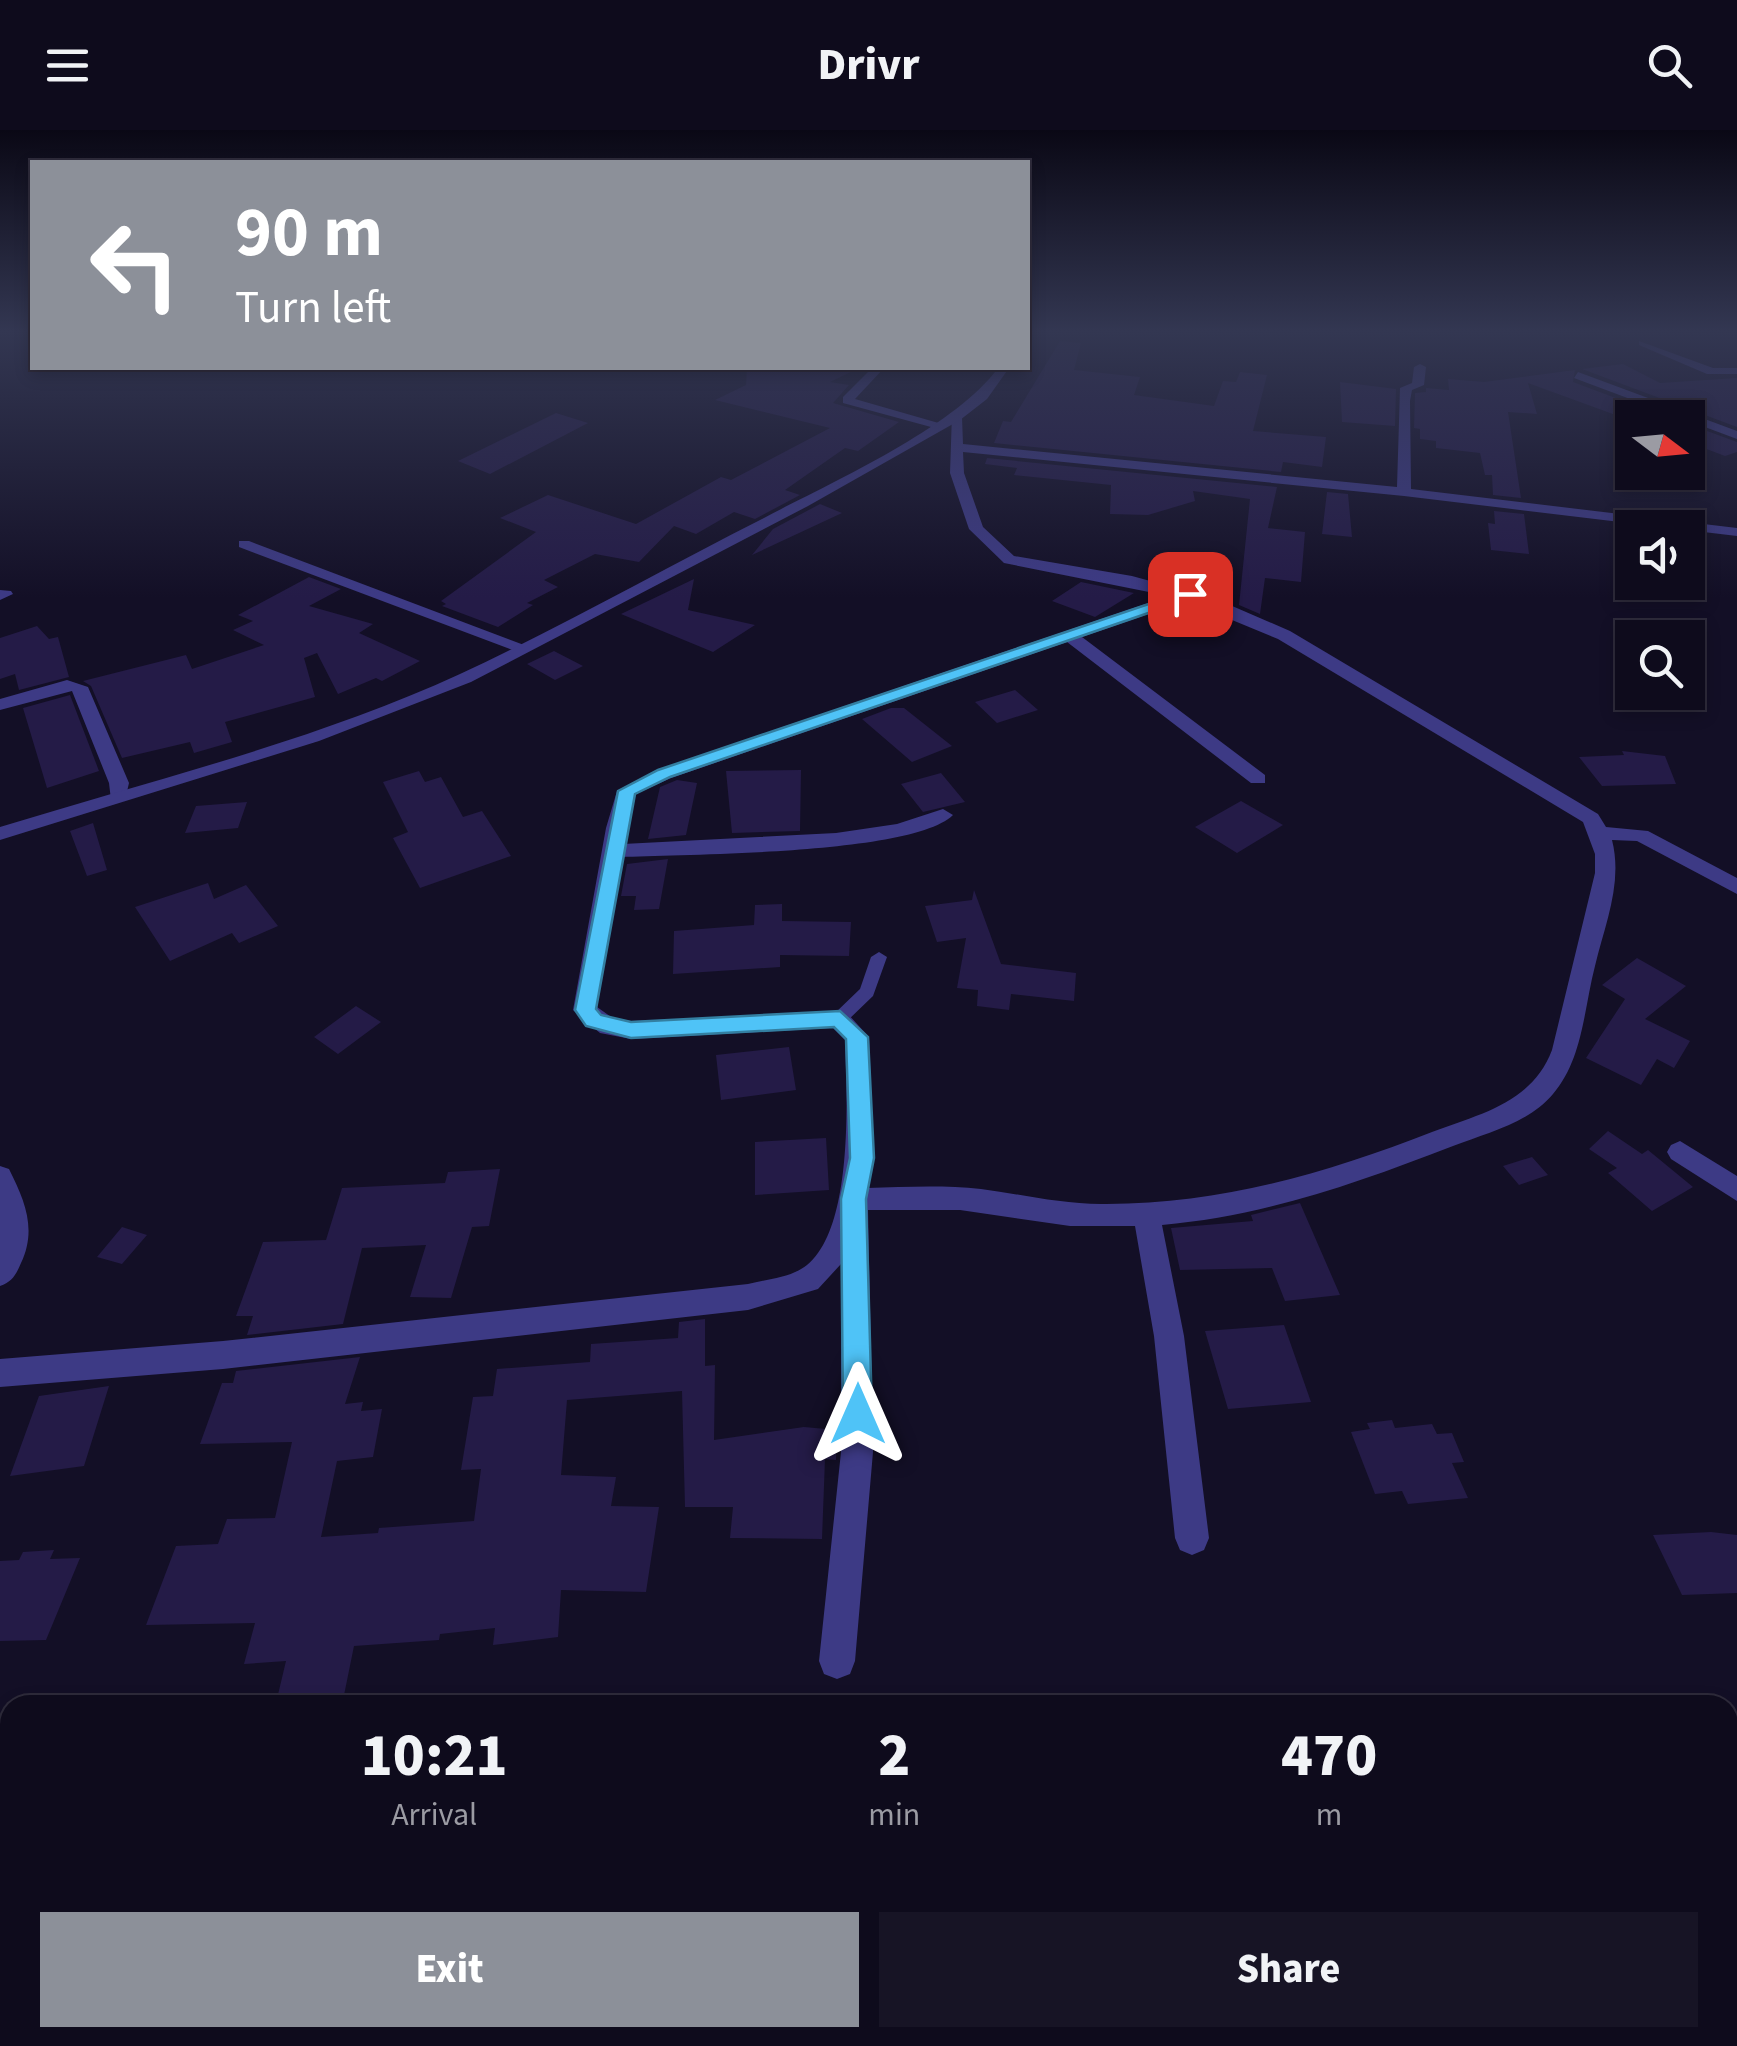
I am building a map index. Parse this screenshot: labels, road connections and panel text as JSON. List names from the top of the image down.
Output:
{
  "north": "right",
  "page": {
    "header": "Drivr",
    "turn": ["90 m", "Turn left"],
    "eta": [
      "10:21",
      "Arrival",
      "2",
      "min",
      "470",
      "m"
    ],
    "buttons": ["Exit", "Share"]
  }
}
